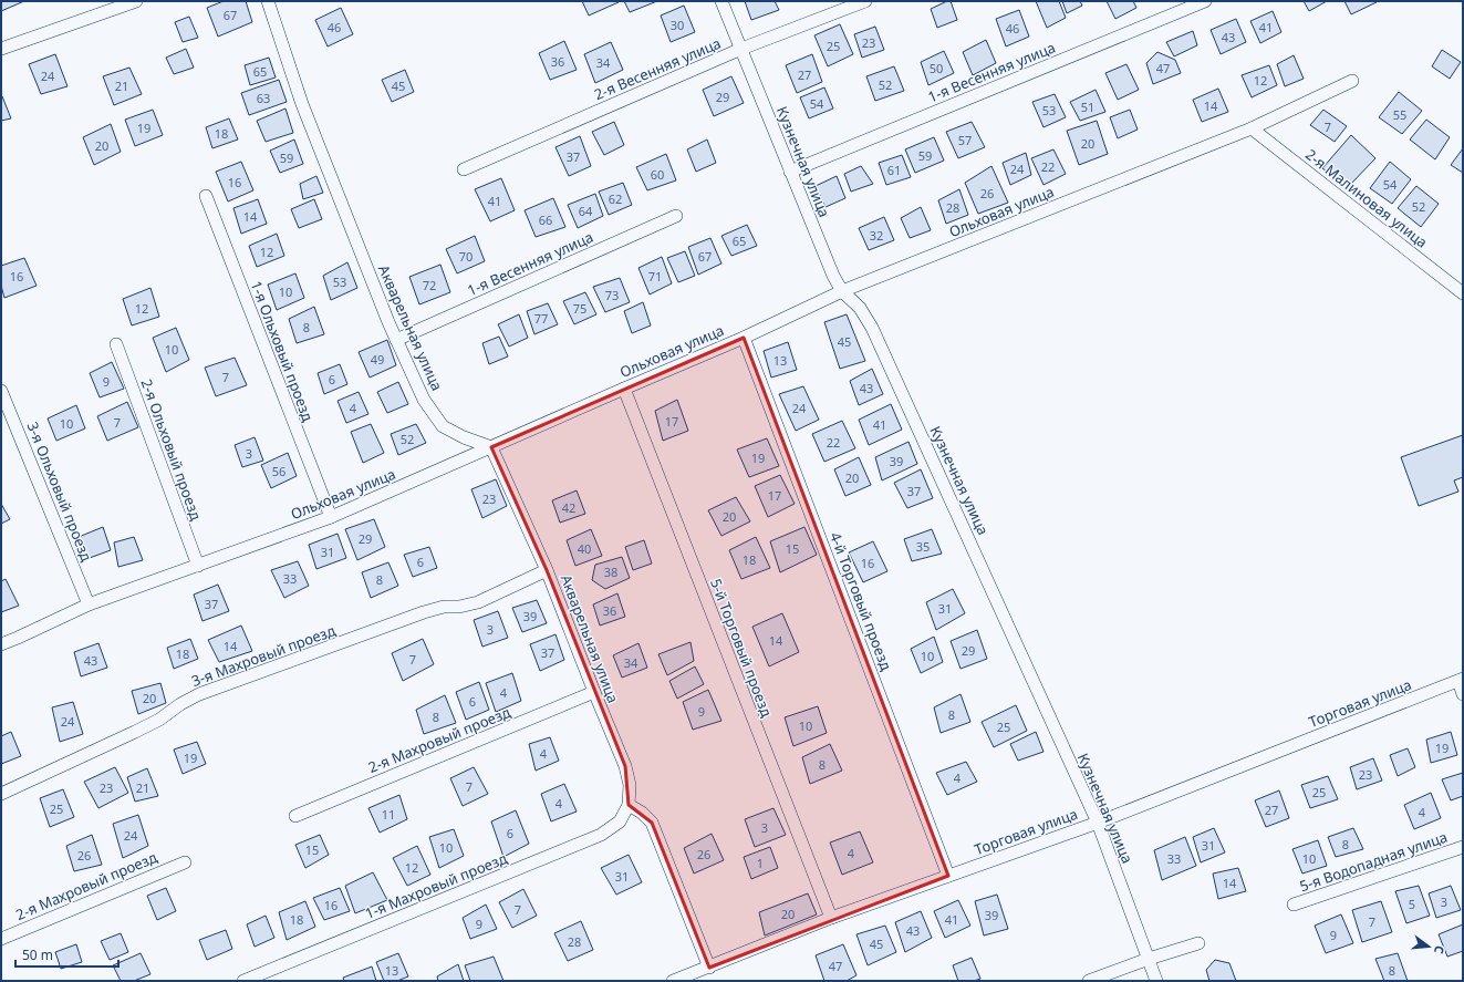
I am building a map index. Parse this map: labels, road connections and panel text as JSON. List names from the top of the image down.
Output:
{
  "streets": {
    "street": [
      "2-я Весенняя улица",
      "1-я Весенняя улица",
      "Кузнечная улица",
      "2-я Малиновая улица",
      "Ольховая улица",
      "Акварельная улица",
      "1-я Ольховый проезд",
      "2-я Ольховый проезд",
      "3-я Ольховый проезд",
      "4-й Торговый проезд",
      "5-й Торговый проезд",
      "3-я Махровый проезд",
      "Торговая улица",
      "2-я Махровый проезд",
      "5-я Водопадная улица",
      "1-я Махровый проезд"
    ]
  },
  "crossings": [
    ["2-я Весенняя улица", "Кузнечная улица"],
    ["1-я Весенняя улица", "Кузнечная улица"],
    ["1-я Весенняя улица", "Акварельная улица"],
    ["Кузнечная улица", "Ольховая улица"],
    ["Кузнечная улица", "Торговая улица"],
    ["2-я Малиновая улица", "Ольховая улица"],
    ["Ольховая улица", "Акварельная улица"],
    ["Ольховая улица", "1-я Ольховый проезд"],
    ["Ольховая улица", "2-я Ольховый проезд"],
    ["Ольховая улица", "3-я Ольховый проезд"],
    ["Ольховая улица", "4-й Торговый проезд"],
    ["Ольховая улица", "5-й Торговый проезд"],
    ["Акварельная улица", "3-я Махровый проезд"],
    ["Акварельная улица", "2-я Махровый проезд"],
    ["Акварельная улица", "1-я Махровый проезд"],
    ["4-й Торговый проезд", "Торговая улица"],
    ["5-й Торговый проезд", "Торговая улица"]
  ],
  "house_numbers": [
    "67",
    "30",
    "46",
    "41",
    "46",
    "43",
    "23",
    "25",
    "36",
    "34",
    "50",
    "47",
    "65",
    "27",
    "24",
    "12",
    "52",
    "21",
    "45",
    "29",
    "63",
    "54",
    "14",
    "51",
    "53",
    "55",
    "7",
    "19",
    "18",
    "57",
    "20",
    "20",
    "59",
    "37",
    "59",
    "22",
    "24",
    "61",
    "60",
    "16",
    "54",
    "26",
    "62",
    "41",
    "52",
    "28",
    "64",
    "14",
    "66",
    "32",
    "65",
    "12",
    "70",
    "67",
    "16",
    "71",
    "53",
    "72",
    "10",
    "73",
    "12",
    "75",
    "77",
    "8",
    "45",
    "10",
    "49",
    "13",
    "7",
    "6",
    "9",
    "43",
    "4",
    "24",
    "17",
    "7",
    "10",
    "41",
    "52",
    "22",
    "3",
    "19",
    "39",
    "56",
    "20",
    "37",
    "17",
    "23",
    "42",
    "20",
    "29",
    "35",
    "40",
    "15",
    "31",
    "18",
    "6",
    "16",
    "38",
    "33",
    "8",
    "37",
    "31",
    "36",
    "39",
    "3",
    "14",
    "14",
    "29",
    "37",
    "18",
    "10",
    "7",
    "43",
    "34",
    "4",
    "20",
    "6",
    "9",
    "8",
    "8",
    "24",
    "10",
    "25",
    "19",
    "4",
    "19",
    "8",
    "23",
    "4",
    "7",
    "23",
    "21",
    "25",
    "4",
    "25",
    "27",
    "4",
    "11",
    "3",
    "6",
    "24",
    "8",
    "31",
    "10",
    "15",
    "4",
    "26",
    "26",
    "33",
    "10",
    "1",
    "12",
    "31",
    "14",
    "3",
    "5",
    "16",
    "7",
    "20",
    "39",
    "18",
    "41",
    "7",
    "9",
    "43",
    "9",
    "28",
    "45",
    "47",
    "13",
    "8"
  ],
  "scale_bar": "50 m",
  "north": "right"
}
